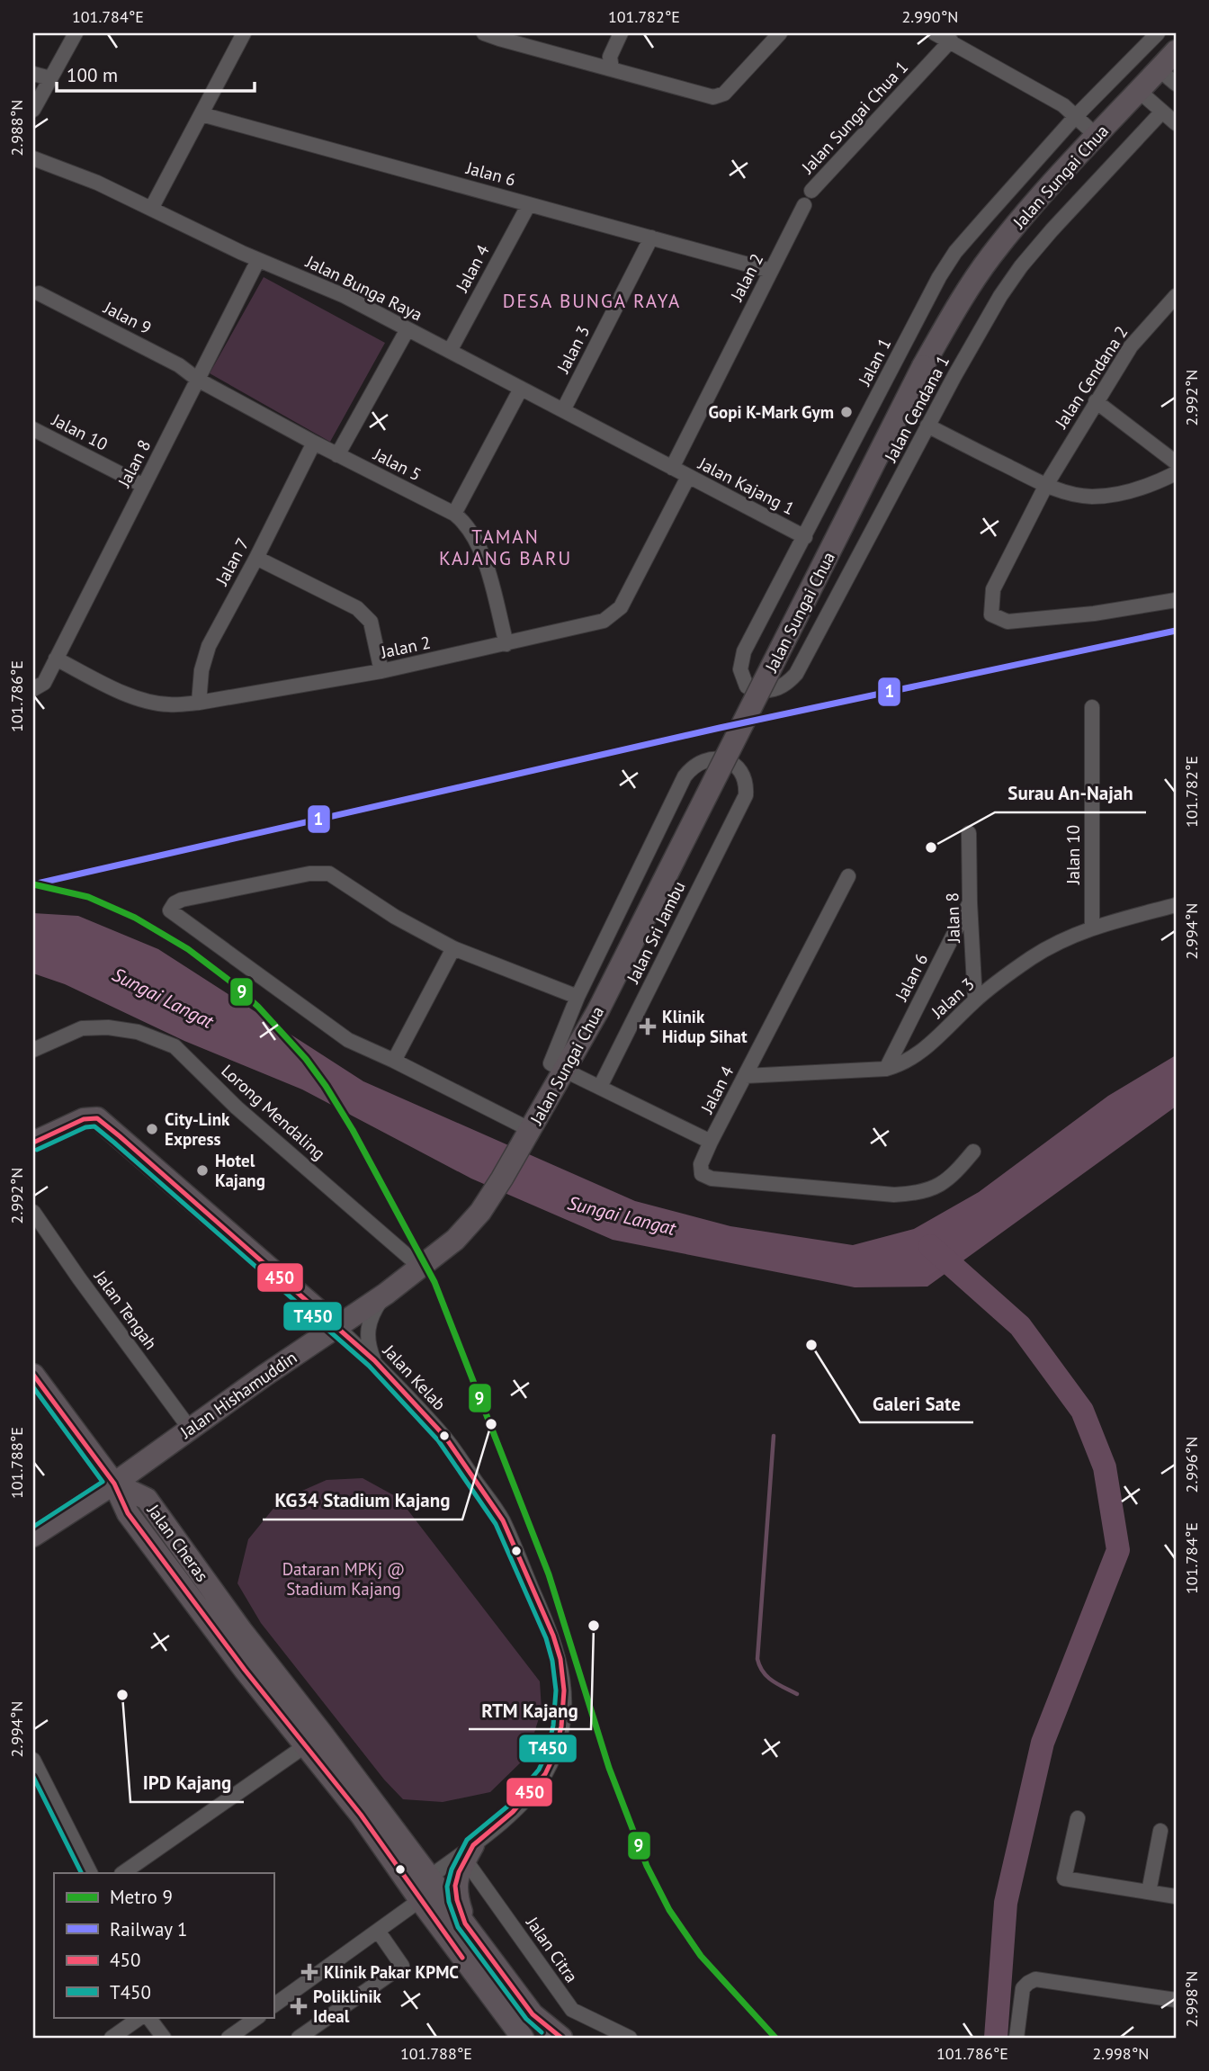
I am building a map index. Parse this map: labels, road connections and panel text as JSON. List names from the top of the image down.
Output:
{
  "streets": {
    "main road": ["Jalan Sungai Chua", "Jalan Hishamuddin", "Jalan Cheras"],
    "street": [
      "Jalan Sungai Chua 1",
      "Jalan 6",
      "Jalan 4",
      "Jalan 2",
      "Jalan Bunga Raya",
      "Jalan 9",
      "Jalan 3",
      "Jalan 1",
      "Jalan Cendana 2",
      "Jalan Cendana 1",
      "Jalan 10",
      "Jalan 8",
      "Jalan 5",
      "Jalan Kajang 1",
      "Jalan 7",
      "Jalan Sri Jambu",
      "Lorong Mendaling",
      "Jalan Tengah",
      "Jalan Kelab",
      "Jalan Citra"
    ]
  },
  "crossings": [
    ["Jalan 6", "Jalan 4"],
    ["Jalan 6", "Jalan 2"],
    ["Jalan 6", "Jalan 3"],
    ["Jalan 6", "Jalan 8"],
    ["Jalan Sungai Chua", "Jalan 4"],
    ["Jalan Sungai Chua", "Jalan Hishamuddin"],
    ["Jalan 4", "Jalan Bunga Raya"],
    ["Jalan 4", "Jalan 3"],
    ["Jalan 4", "Jalan Sri Jambu"],
    ["Jalan 2", "Jalan Bunga Raya"],
    ["Jalan 2", "Jalan 8"],
    ["Jalan 2", "Jalan 5"],
    ["Jalan 2", "Jalan Kajang 1"],
    ["Jalan 2", "Jalan 7"],
    ["Jalan Bunga Raya", "Jalan 3"],
    ["Jalan Bunga Raya", "Jalan 8"],
    ["Jalan Bunga Raya", "Jalan Kajang 1"],
    ["Jalan 9", "Jalan 8"],
    ["Jalan 9", "Jalan 5"],
    ["Jalan 3", "Jalan 10"],
    ["Jalan 3", "Jalan 8"],
    ["Jalan 1", "Jalan Cendana 1"],
    ["Jalan 1", "Jalan Kajang 1"],
    ["Jalan 10", "Jalan 8"],
    ["Jalan 8", "Jalan 5"],
    ["Jalan 5", "Jalan 7"],
    ["Lorong Mendaling", "Jalan Hishamuddin"],
    ["Jalan Tengah", "Jalan Hishamuddin"],
    ["Jalan Kelab", "Jalan Hishamuddin"],
    ["Jalan Kelab", "Jalan Cheras"],
    ["Jalan Kelab", "Jalan Citra"],
    ["Jalan Hishamuddin", "Jalan Cheras"]
  ],
  "districts": ["DESA BUNGA RAYA", "TAMAN KAJANG BARU"],
  "water": ["Sungai Langat"],
  "parks": ["Dataran MPKj @ Stadium Kajang"],
  "places": {
    "other": [
      "Gopi K-Mark Gym",
      "Surau An-Najah",
      "City-Link Express",
      "Hotel Kajang",
      "Galeri Sate",
      "KG34 Stadium Kajang",
      "RTM Kajang",
      "IPD Kajang"
    ],
    "health": ["Klinik Hidup Sihat", "Klinik Pakar KPMC", "Poliklinik Ideal"]
  },
  "lines": [
    "rail line 1",
    "metro line 9",
    "transit line 450",
    "transit line T450"
  ],
  "legend": [
    "Metro 9",
    "Railway 1",
    "450",
    "T450"
  ],
  "scale_bar": "100 m",
  "coordinates": [
    "101.784°E",
    "101.782°E",
    "2.990°N",
    "2.988°N",
    "2.992°N",
    "101.786°E",
    "2.994°N",
    "101.788°E",
    "2.996°N",
    "2.998°N"
  ]
}
